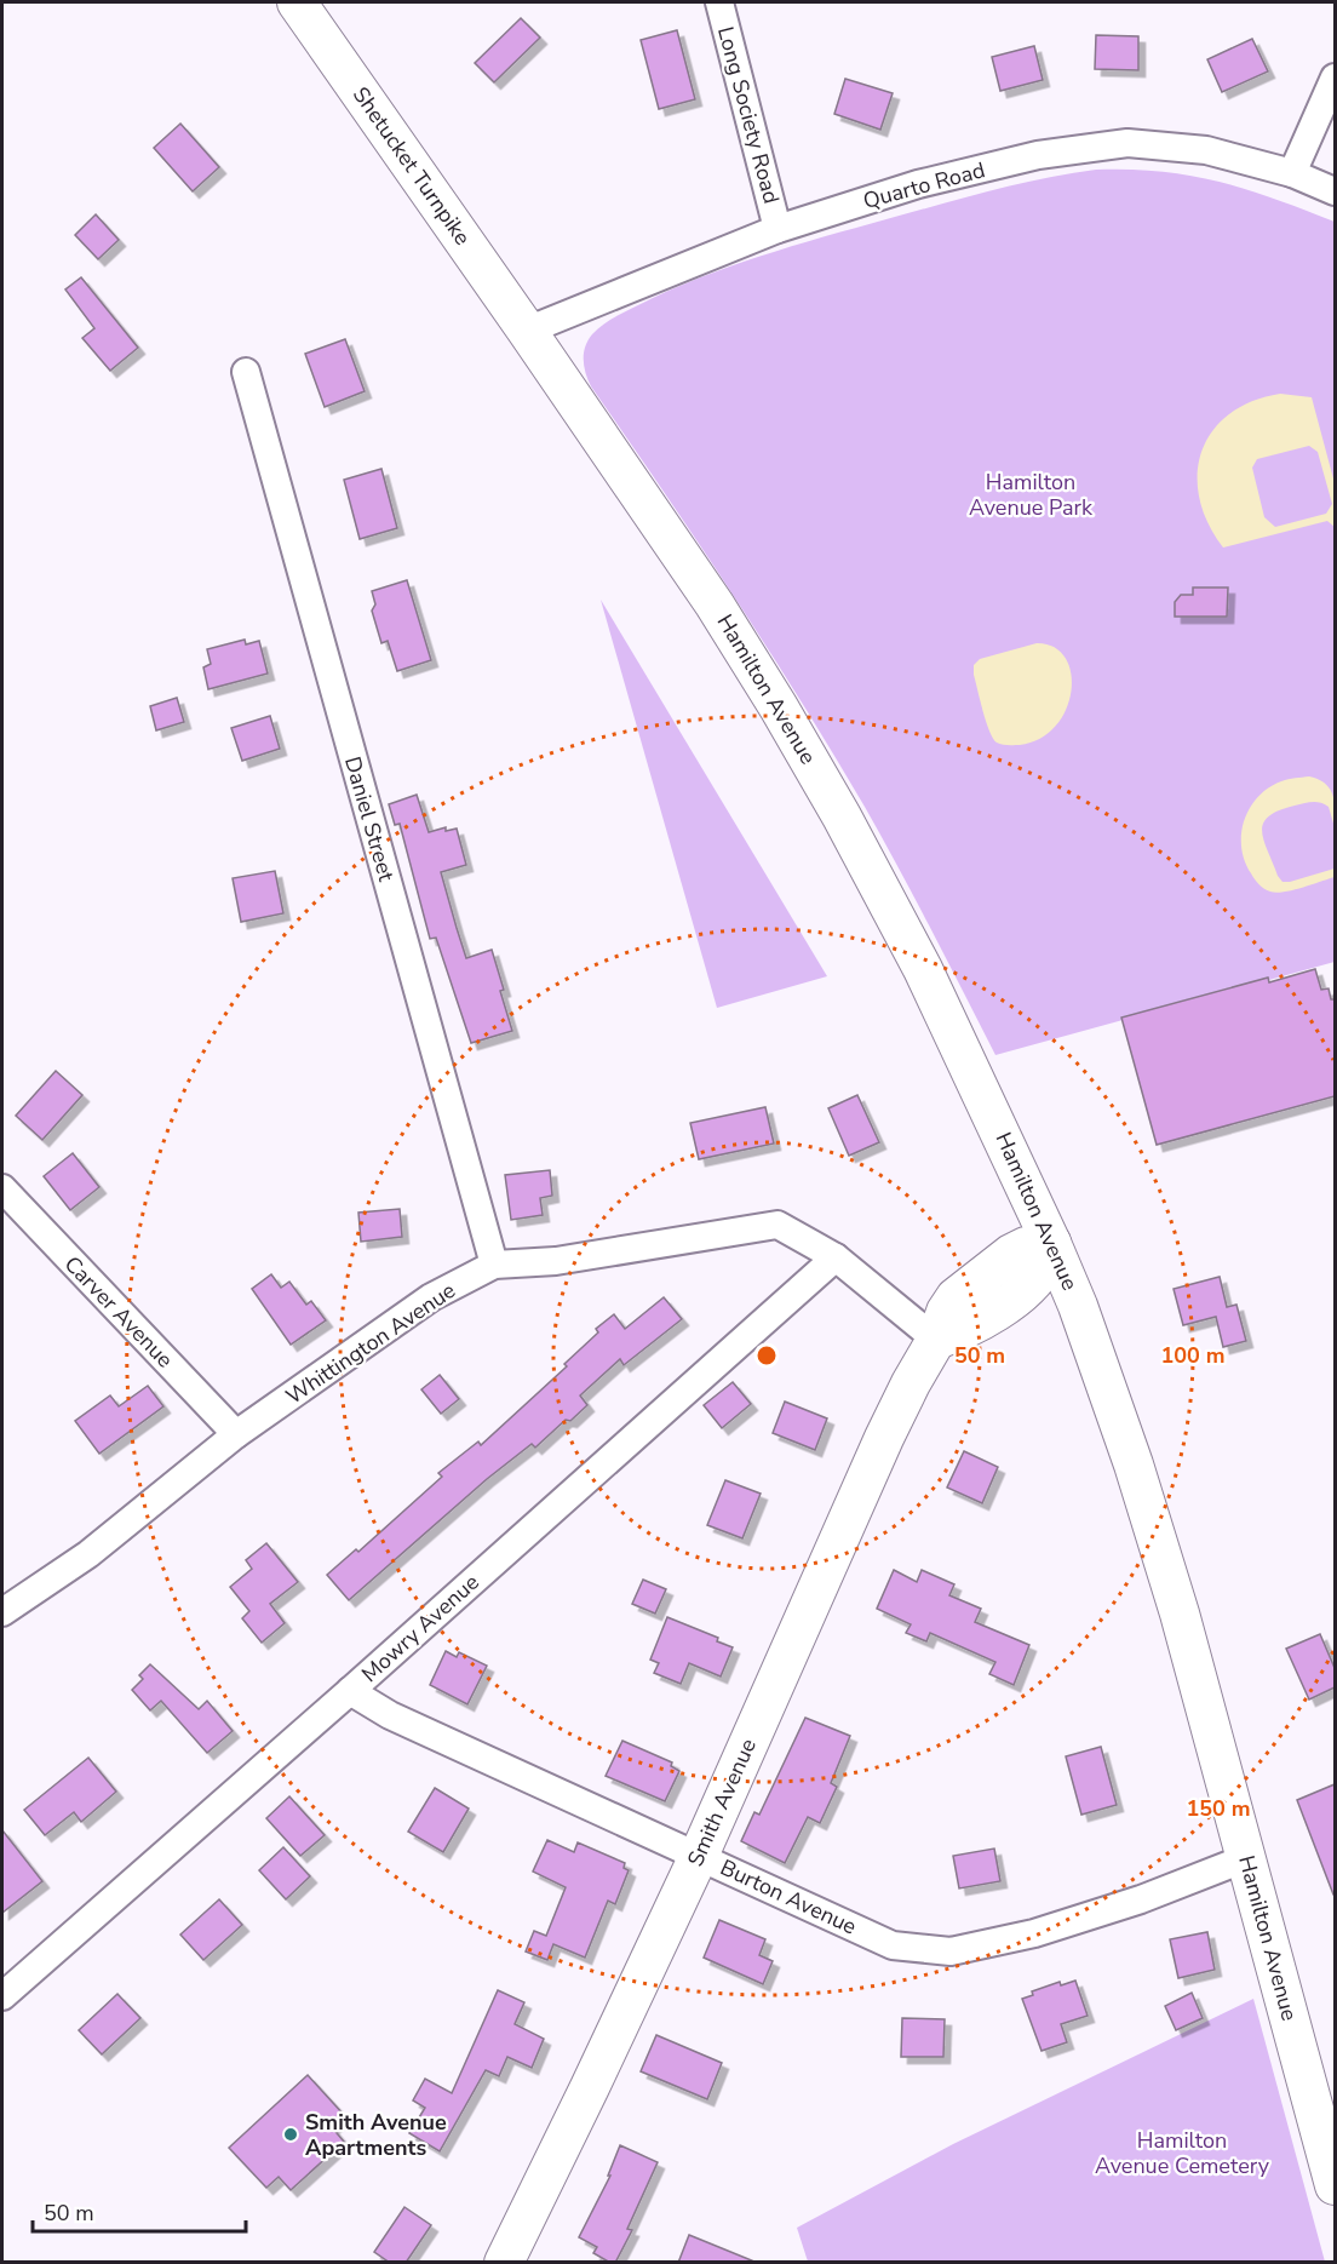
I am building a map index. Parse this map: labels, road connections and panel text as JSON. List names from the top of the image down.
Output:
{
  "streets": {
    "main road": ["Shetucket Turnpike", "Hamilton Avenue", "Smith Avenue"],
    "street": [
      "Long Society Road",
      "Quarto Road",
      "Daniel Street",
      "Carver Avenue",
      "Whittington Avenue",
      "Mowry Avenue",
      "Burton Avenue"
    ]
  },
  "crossings": [
    ["Long Society Road", "Quarto Road"],
    ["Shetucket Turnpike", "Quarto Road"],
    ["Shetucket Turnpike", "Hamilton Avenue"],
    ["Quarto Road", "Hamilton Avenue"],
    ["Hamilton Avenue", "Smith Avenue"],
    ["Hamilton Avenue", "Burton Avenue"],
    ["Daniel Street", "Whittington Avenue"],
    ["Carver Avenue", "Whittington Avenue"],
    ["Whittington Avenue", "Mowry Avenue"],
    ["Whittington Avenue", "Smith Avenue"],
    ["Mowry Avenue", "Burton Avenue"],
    ["Smith Avenue", "Burton Avenue"]
  ],
  "parks": ["Hamilton Avenue Park", "Hamilton Avenue Cemetery"],
  "places": ["Smith Avenue Apartments"],
  "scale_bar": "50 m",
  "rings": ["50 m", "100 m", "150 m"]
}
